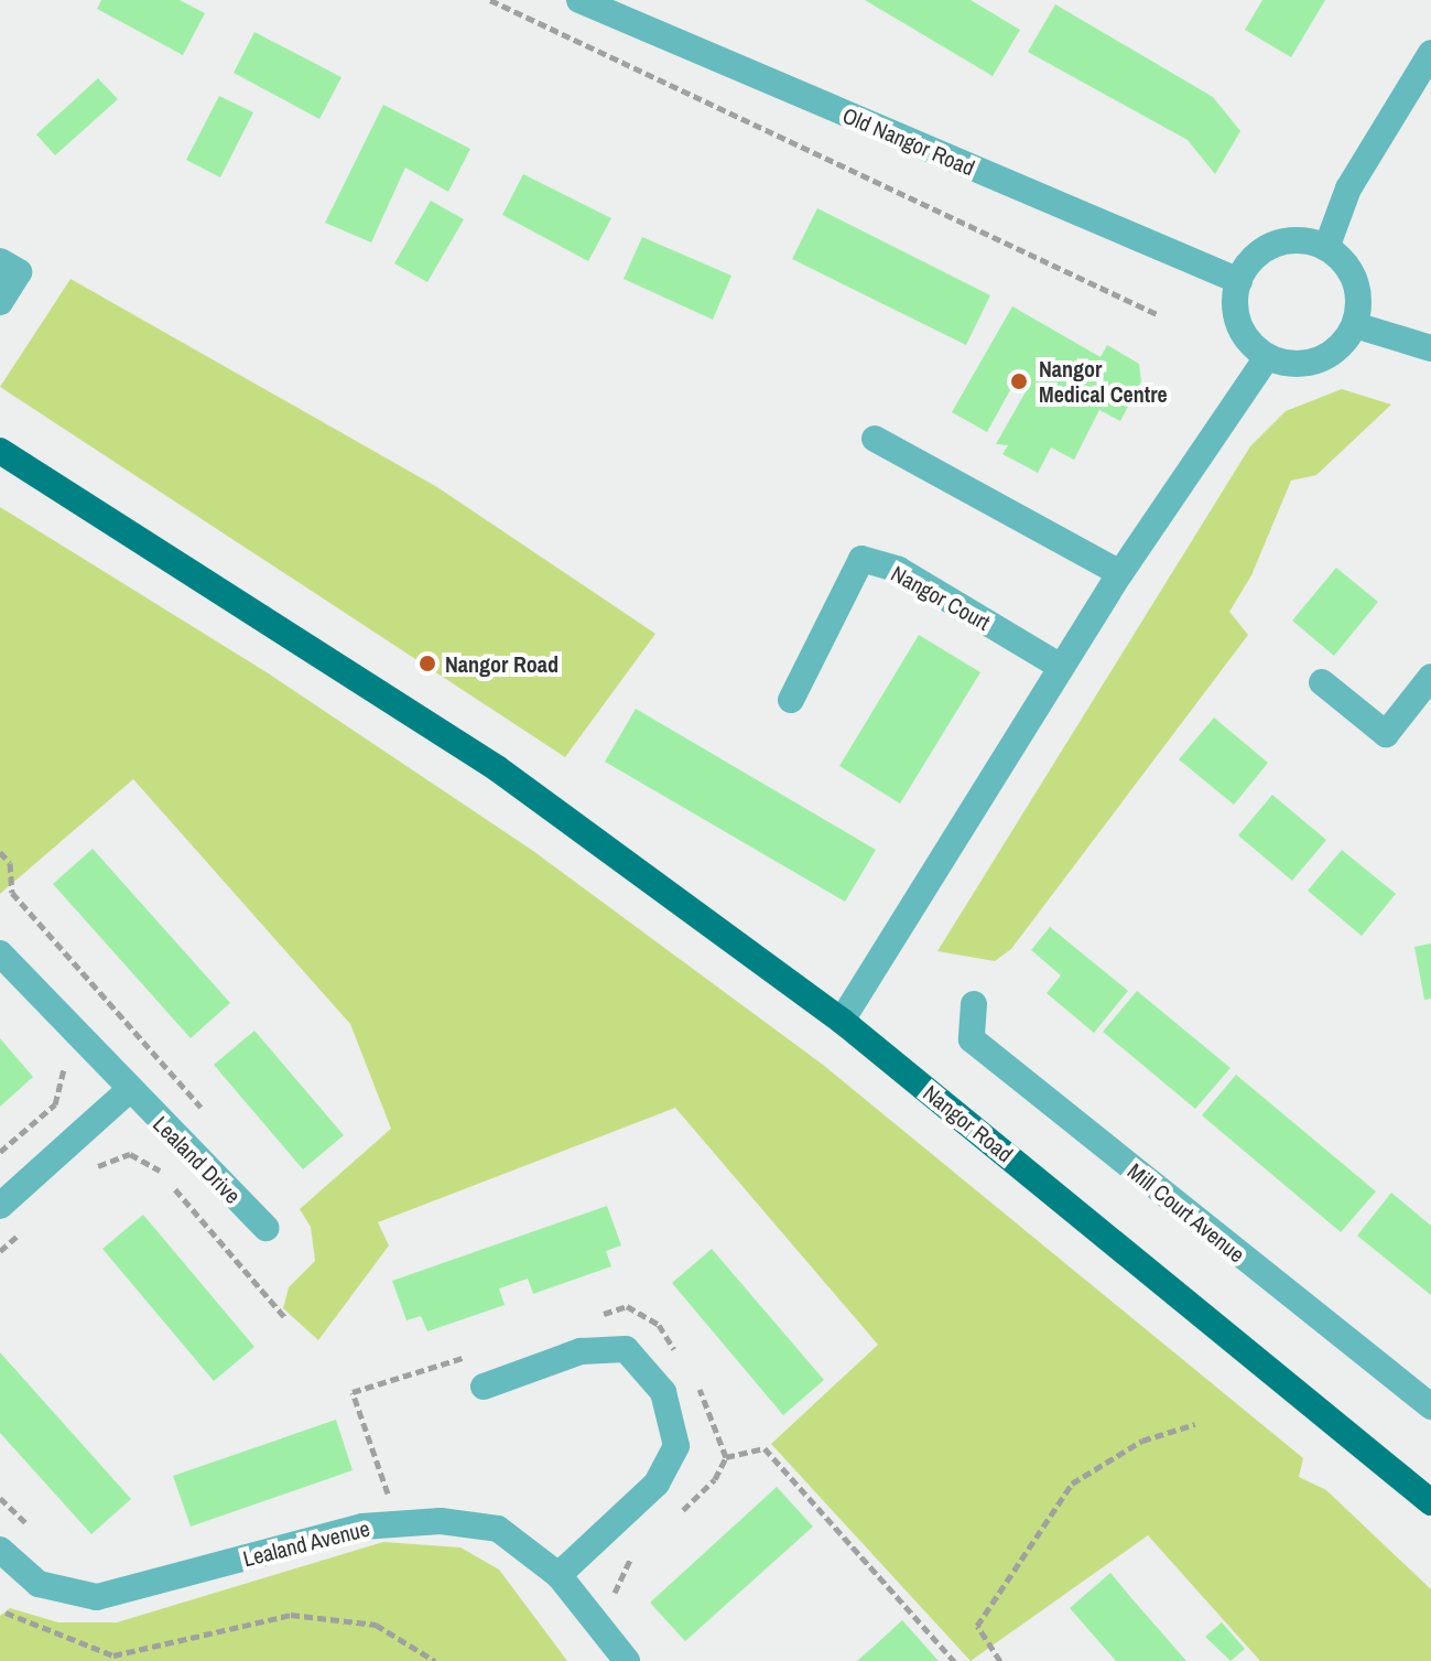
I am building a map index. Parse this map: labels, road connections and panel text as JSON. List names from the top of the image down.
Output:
{
  "streets": {
    "main road": ["Nangor Road"],
    "street": [
      "Old Nangor Road",
      "Nangor Court",
      "Lealand Drive",
      "Mill Court Avenue",
      "Lealand Avenue"
    ]
  },
  "places": ["Nangor Medical Centre", "Nangor Road"]
}
